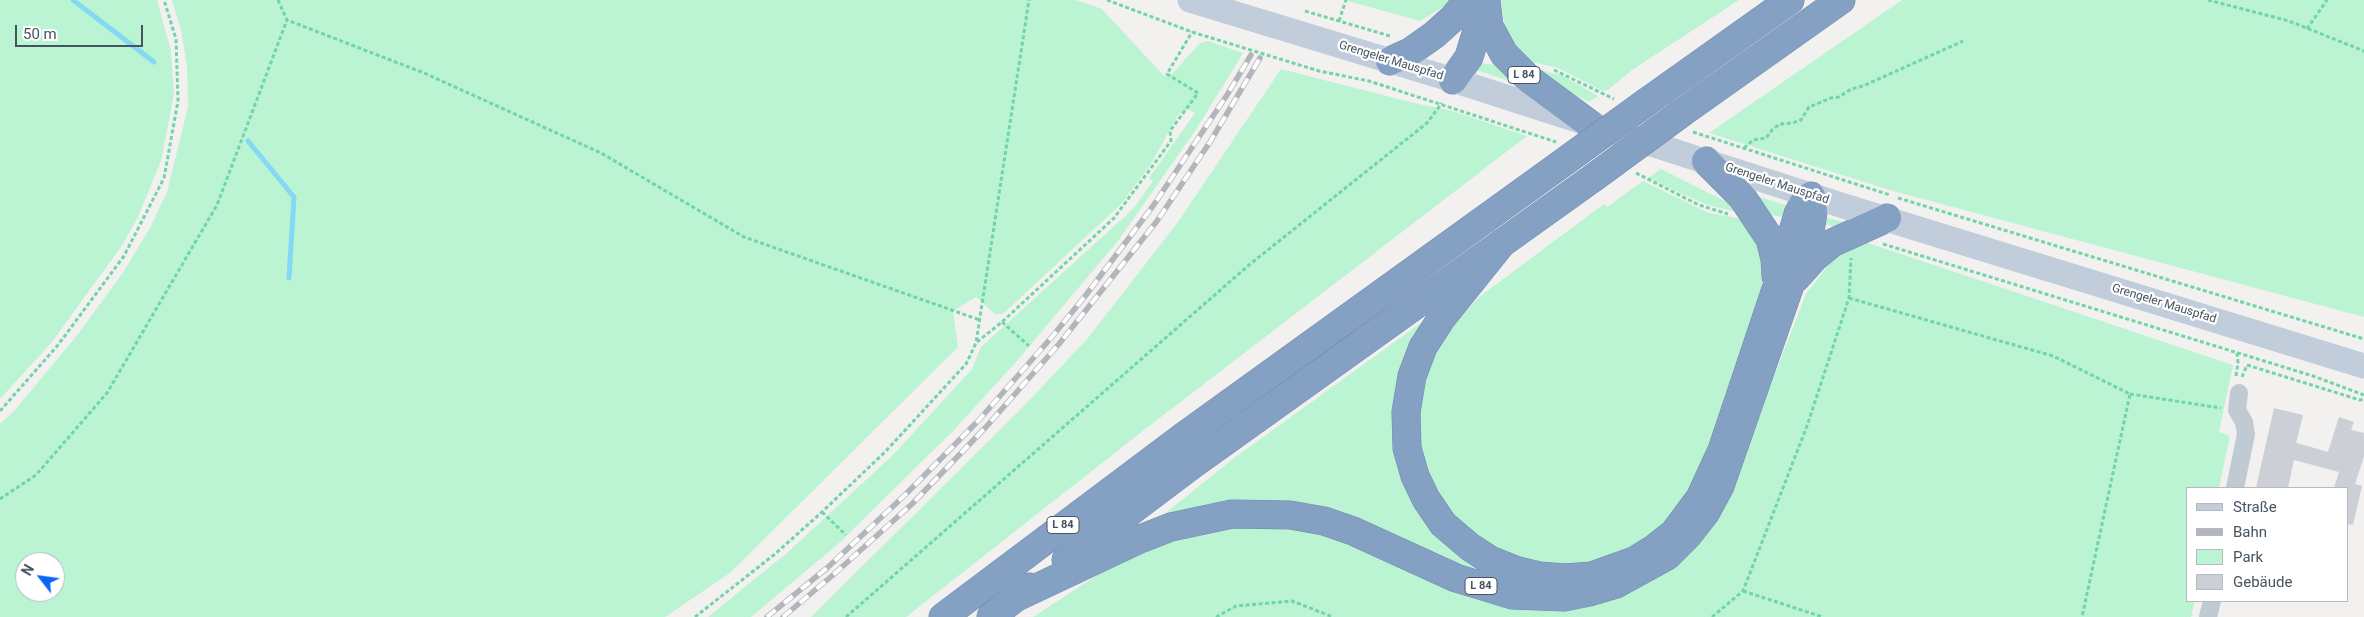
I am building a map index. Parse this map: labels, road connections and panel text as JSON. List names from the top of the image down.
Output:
{
  "streets": {
    "highway": ["L 84"],
    "main road": ["Grengeler Mauspfad"]
  },
  "crossings": [
    ["Grengeler Mauspfad", "L 84"]
  ],
  "legend": [
    "Straße",
    "Bahn",
    "Park",
    "Gebäude"
  ],
  "scale_bar": "50 m",
  "north": "top left"
}
